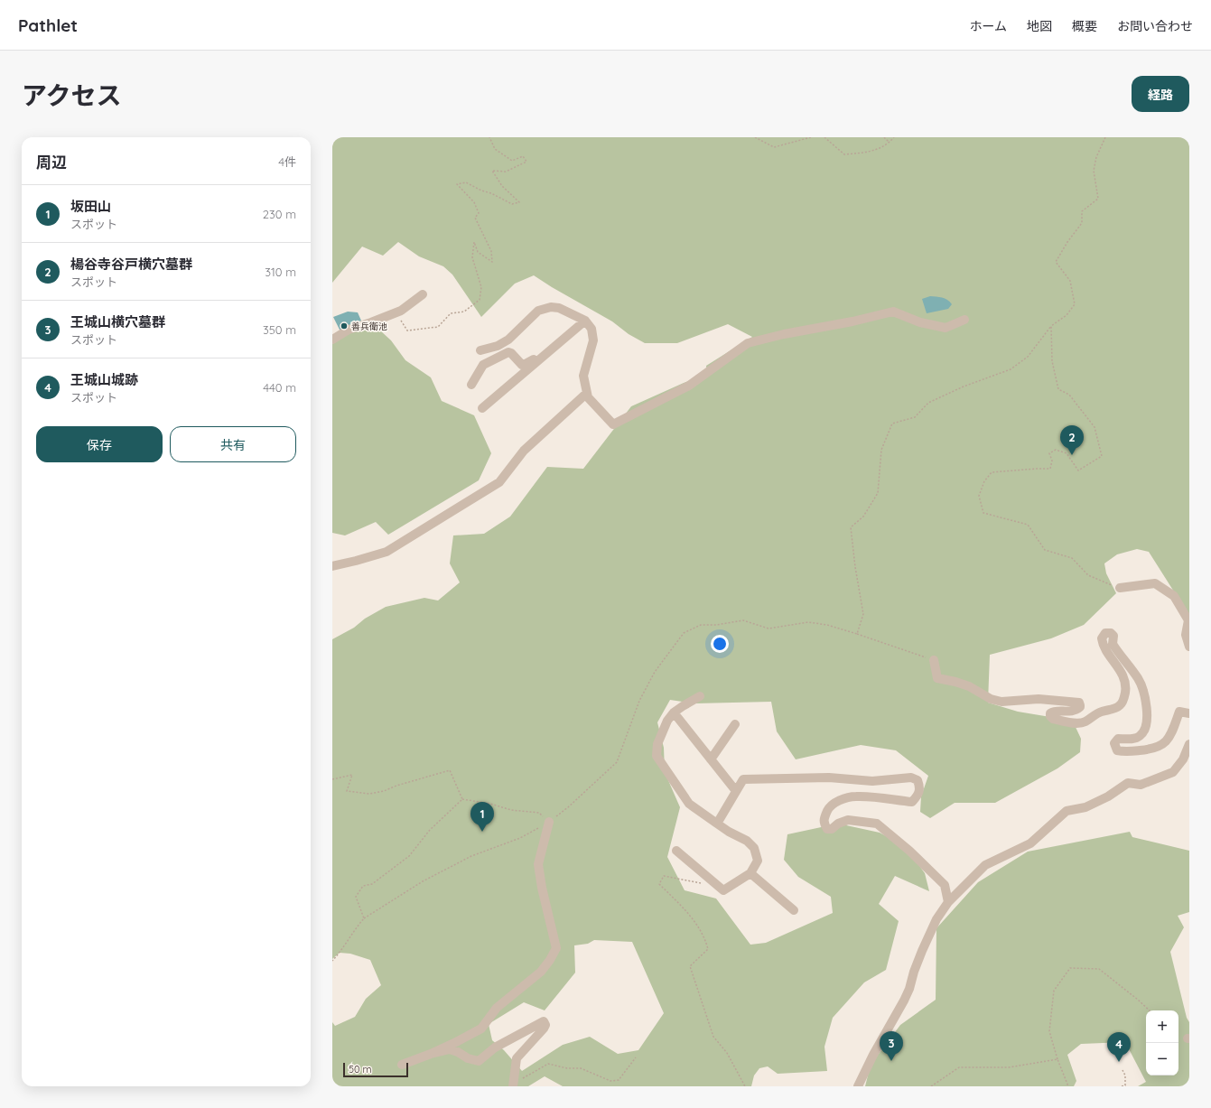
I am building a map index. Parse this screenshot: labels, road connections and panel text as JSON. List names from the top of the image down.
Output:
{
  "places": ["善兵衛池"],
  "scale_bar": "50 m",
  "page": {
    "header": "Pathlet",
    "nav": [
      "ホーム",
      "地図",
      "概要",
      "お問い合わせ"
    ],
    "title": "アクセス",
    "buttons": [
      "経路",
      ["保存", "共有"]
    ],
    "heading": ["周辺", "4件"],
    "list": [
      {
        "mark": "1",
        "name": "坂田山",
        "note": "スポット",
        "value": "230 m"
      },
      {
        "mark": "2",
        "name": "楊谷寺谷戸横穴墓群",
        "note": "スポット",
        "value": "310 m"
      },
      {
        "mark": "3",
        "name": "王城山横穴墓群",
        "note": "スポット",
        "value": "350 m"
      },
      {
        "mark": "4",
        "name": "王城山城跡",
        "note": "スポット",
        "value": "440 m"
      }
    ],
    "pins": [
      "2",
      "1",
      "3",
      "4"
    ],
    "map_buttons": ["+", "−"],
    "scale": "50 m"
  }
}
